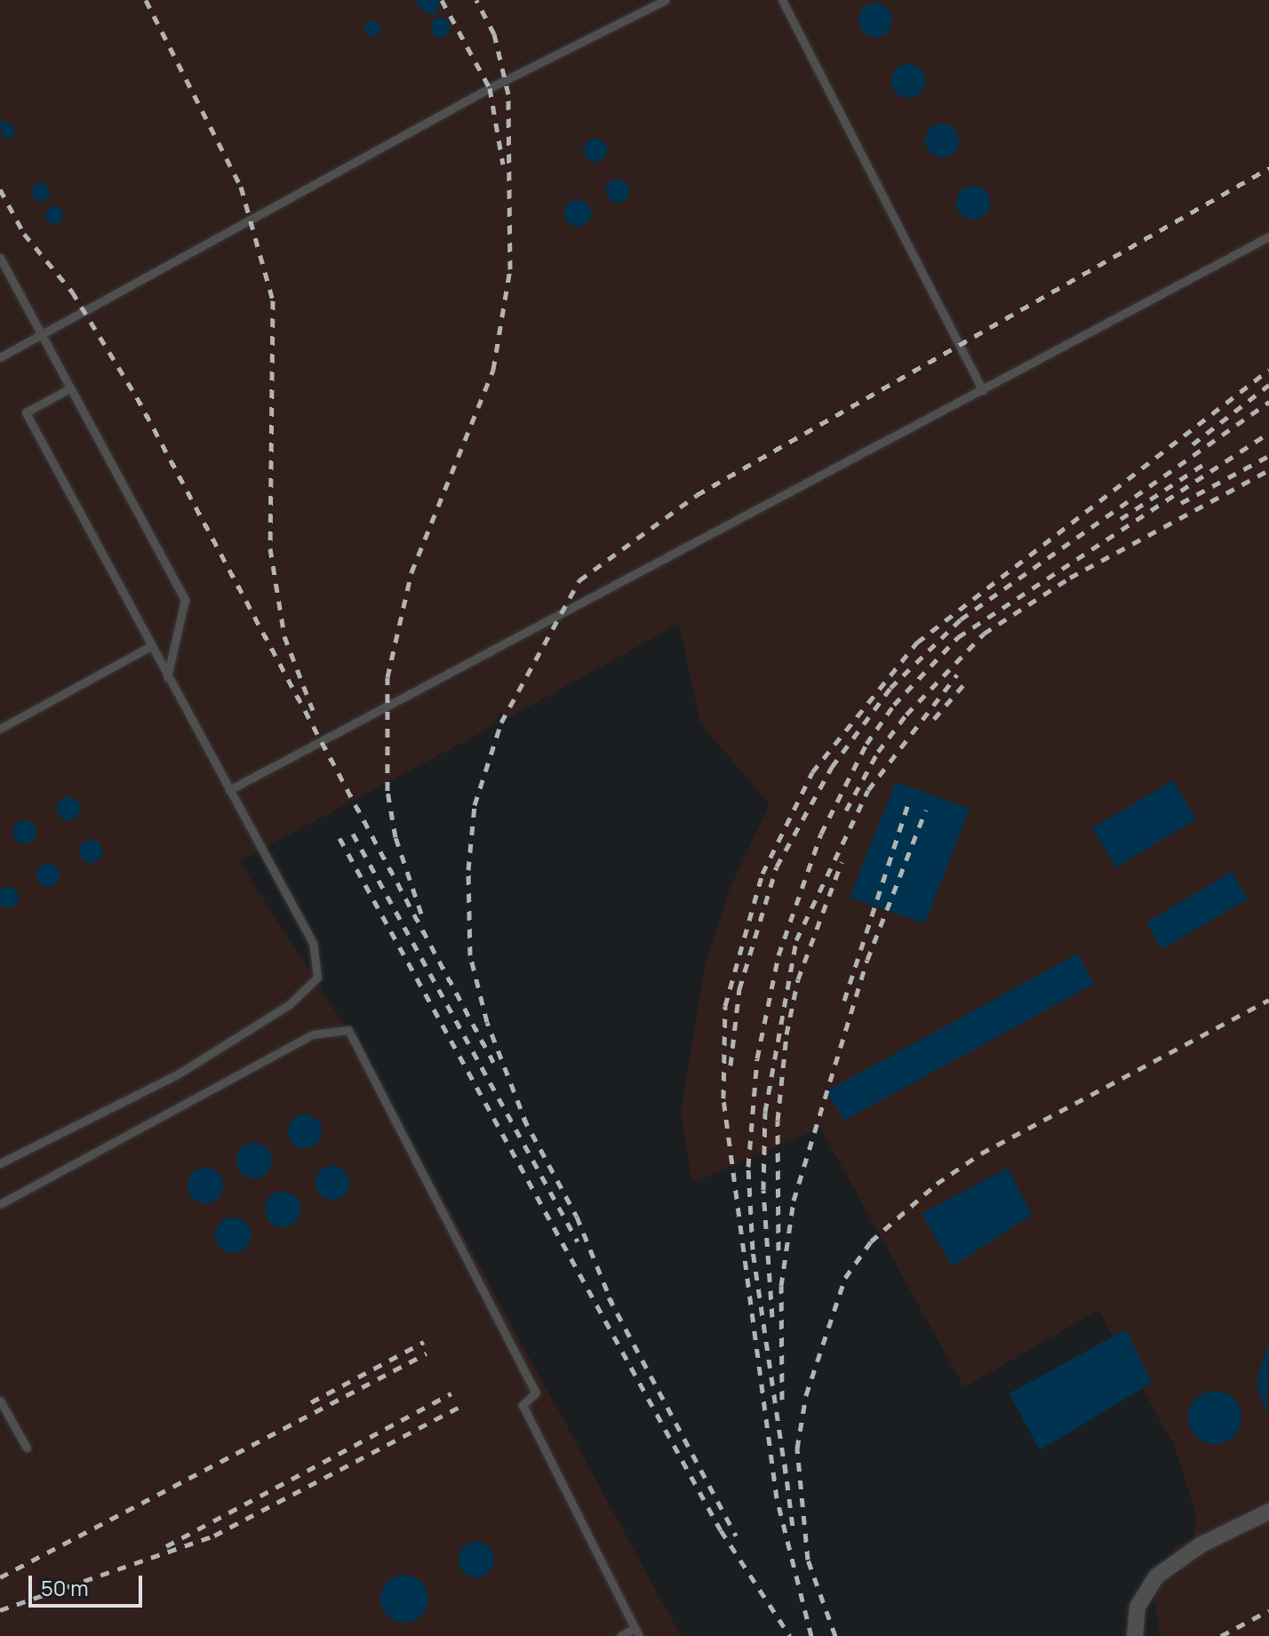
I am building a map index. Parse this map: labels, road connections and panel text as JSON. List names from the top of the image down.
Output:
{
  "scale_bar": "50 m"
}
